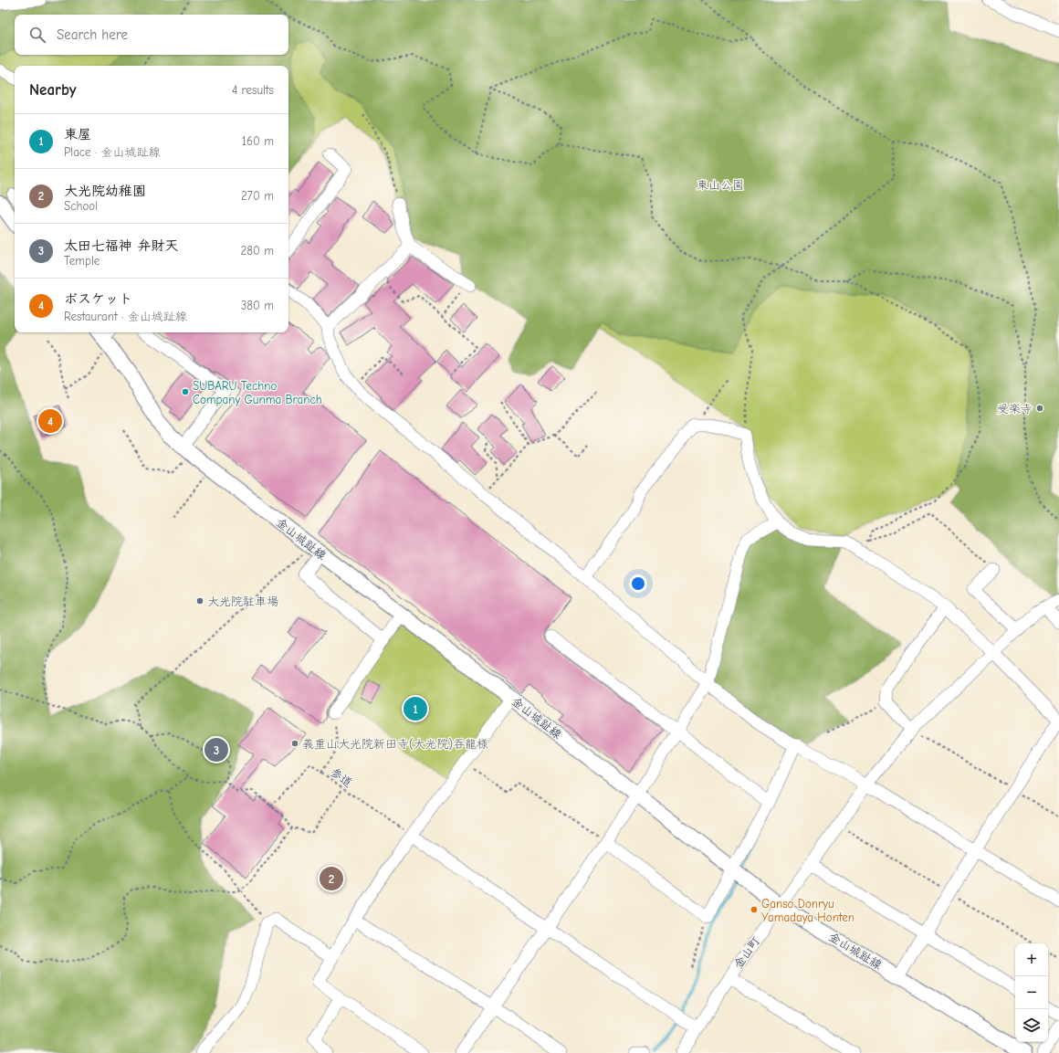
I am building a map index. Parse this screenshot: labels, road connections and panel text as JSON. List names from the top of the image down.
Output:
{
  "streets": {
    "main road": ["金山城趾線"],
    "street": ["金山町"],
    "path": ["参道"]
  },
  "crossings": [
    ["金山城趾線", "金山町"]
  ],
  "parks": ["東山公園"],
  "places": [
    "SUBARU Techno Company Gunma Branch",
    "受楽寺",
    "大光院駐車場",
    "義重山大光院新田寺(大光院)吞龍様",
    "Ganso Donryu Yamadaya Honten"
  ],
  "page": {
    "search": "Search here",
    "heading": ["Nearby", "4 results"],
    "list": [
      {
        "mark": "1",
        "name": "東屋",
        "note": "Place · 金山城趾線",
        "value": "160 m"
      },
      {
        "mark": "2",
        "name": "大光院幼稚園",
        "note": "School",
        "value": "270 m"
      },
      {
        "mark": "3",
        "name": "太田七福神 弁財天",
        "note": "Temple",
        "value": "280 m"
      },
      {
        "mark": "4",
        "name": "ボスケット",
        "note": "Restaurant · 金山城趾線",
        "value": "380 m"
      }
    ],
    "pins": [
      "4",
      "1",
      "3",
      "2"
    ],
    "map_buttons": ["+", "−"]
  }
}
